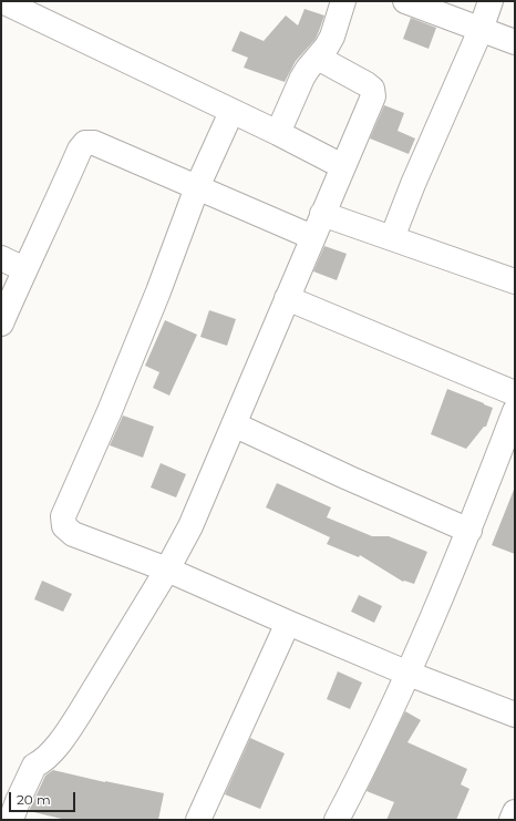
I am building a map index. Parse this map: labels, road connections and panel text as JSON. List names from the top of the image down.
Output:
{
  "scale_bar": "20 m"
}
